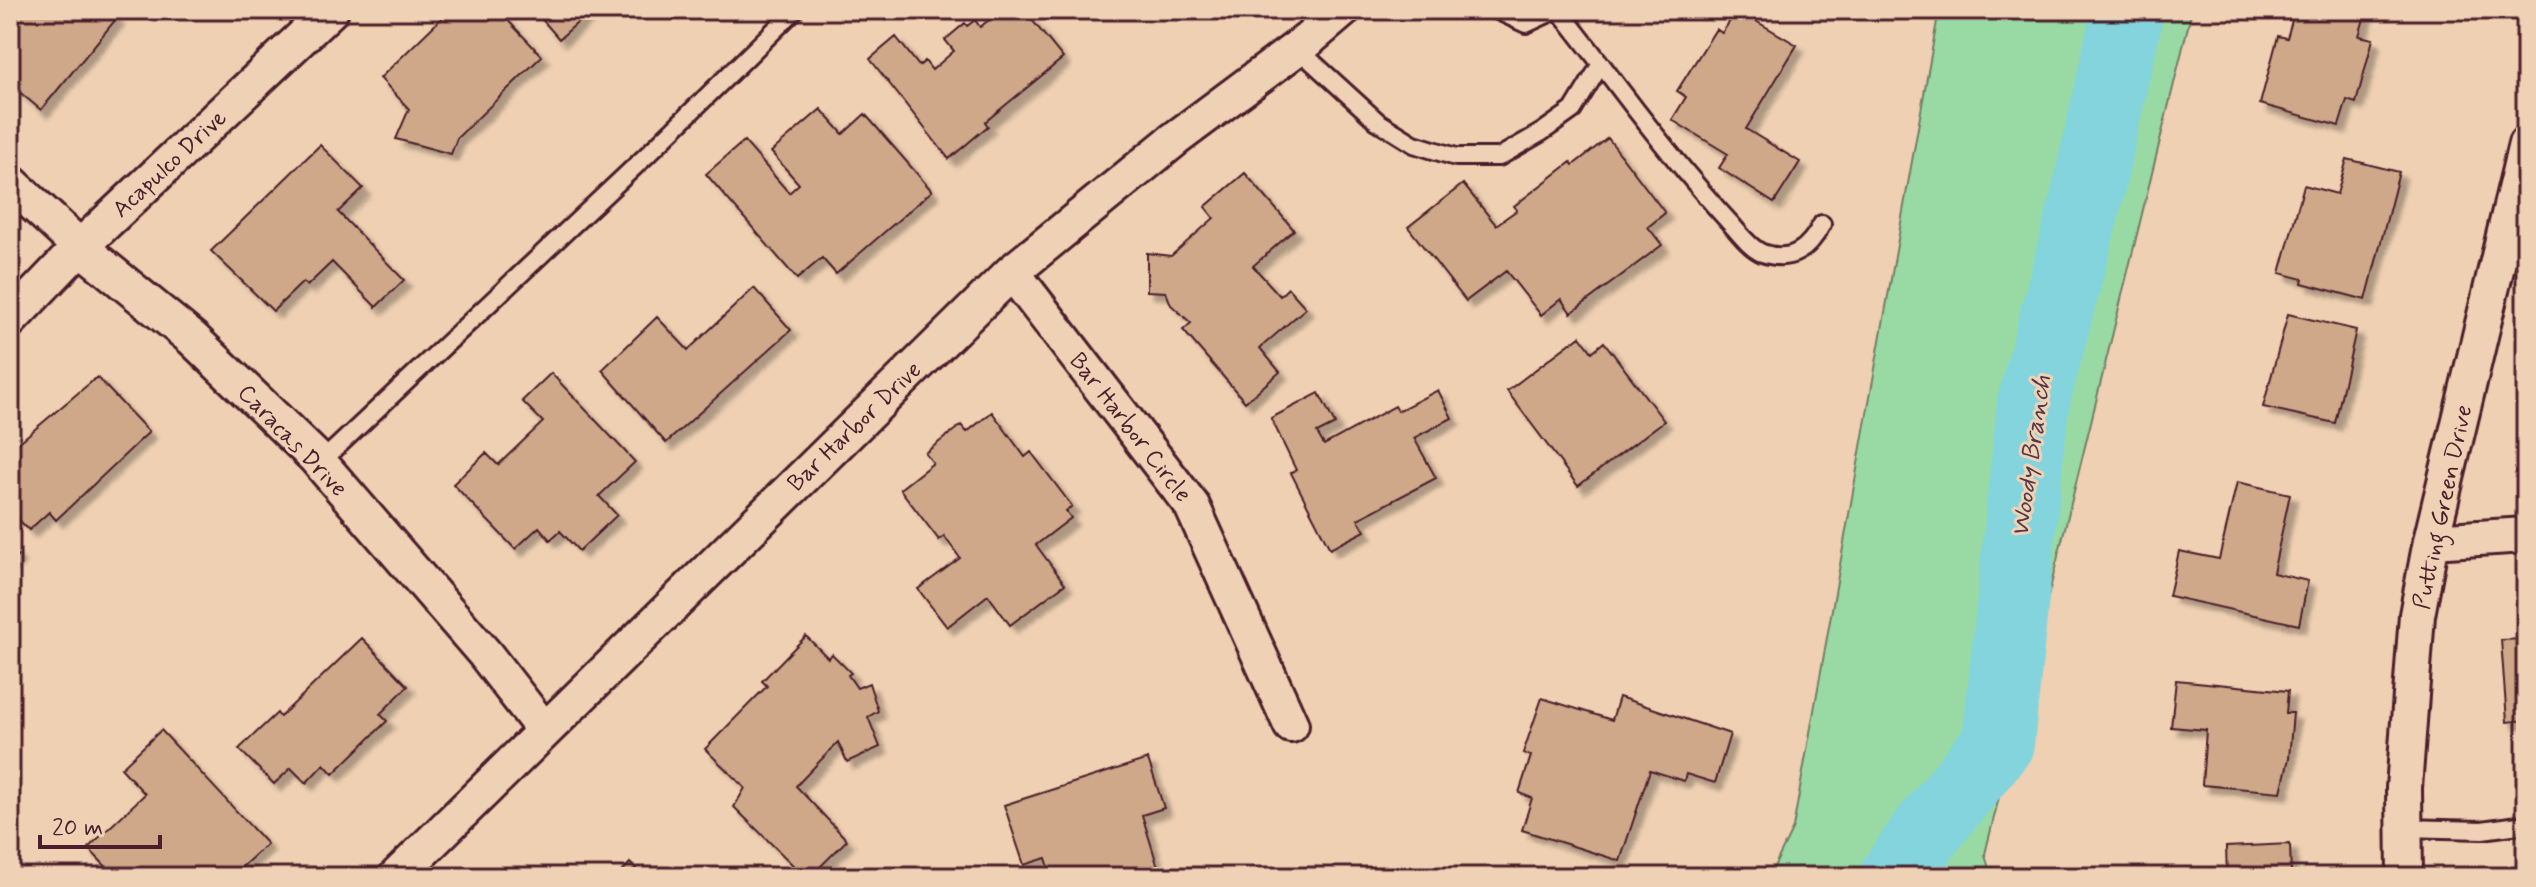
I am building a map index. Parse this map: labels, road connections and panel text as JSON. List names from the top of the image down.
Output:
{
  "streets": {
    "street": [
      "Acapulco Drive",
      "Bar Harbor Drive",
      "Bar Harbor Circle",
      "Caracas Drive",
      "Putting Green Drive"
    ]
  },
  "crossings": [
    ["Acapulco Drive", "Caracas Drive"],
    ["Bar Harbor Drive", "Bar Harbor Circle"],
    ["Bar Harbor Drive", "Caracas Drive"]
  ],
  "water": ["Woody Branch"],
  "scale_bar": "20 m"
}
